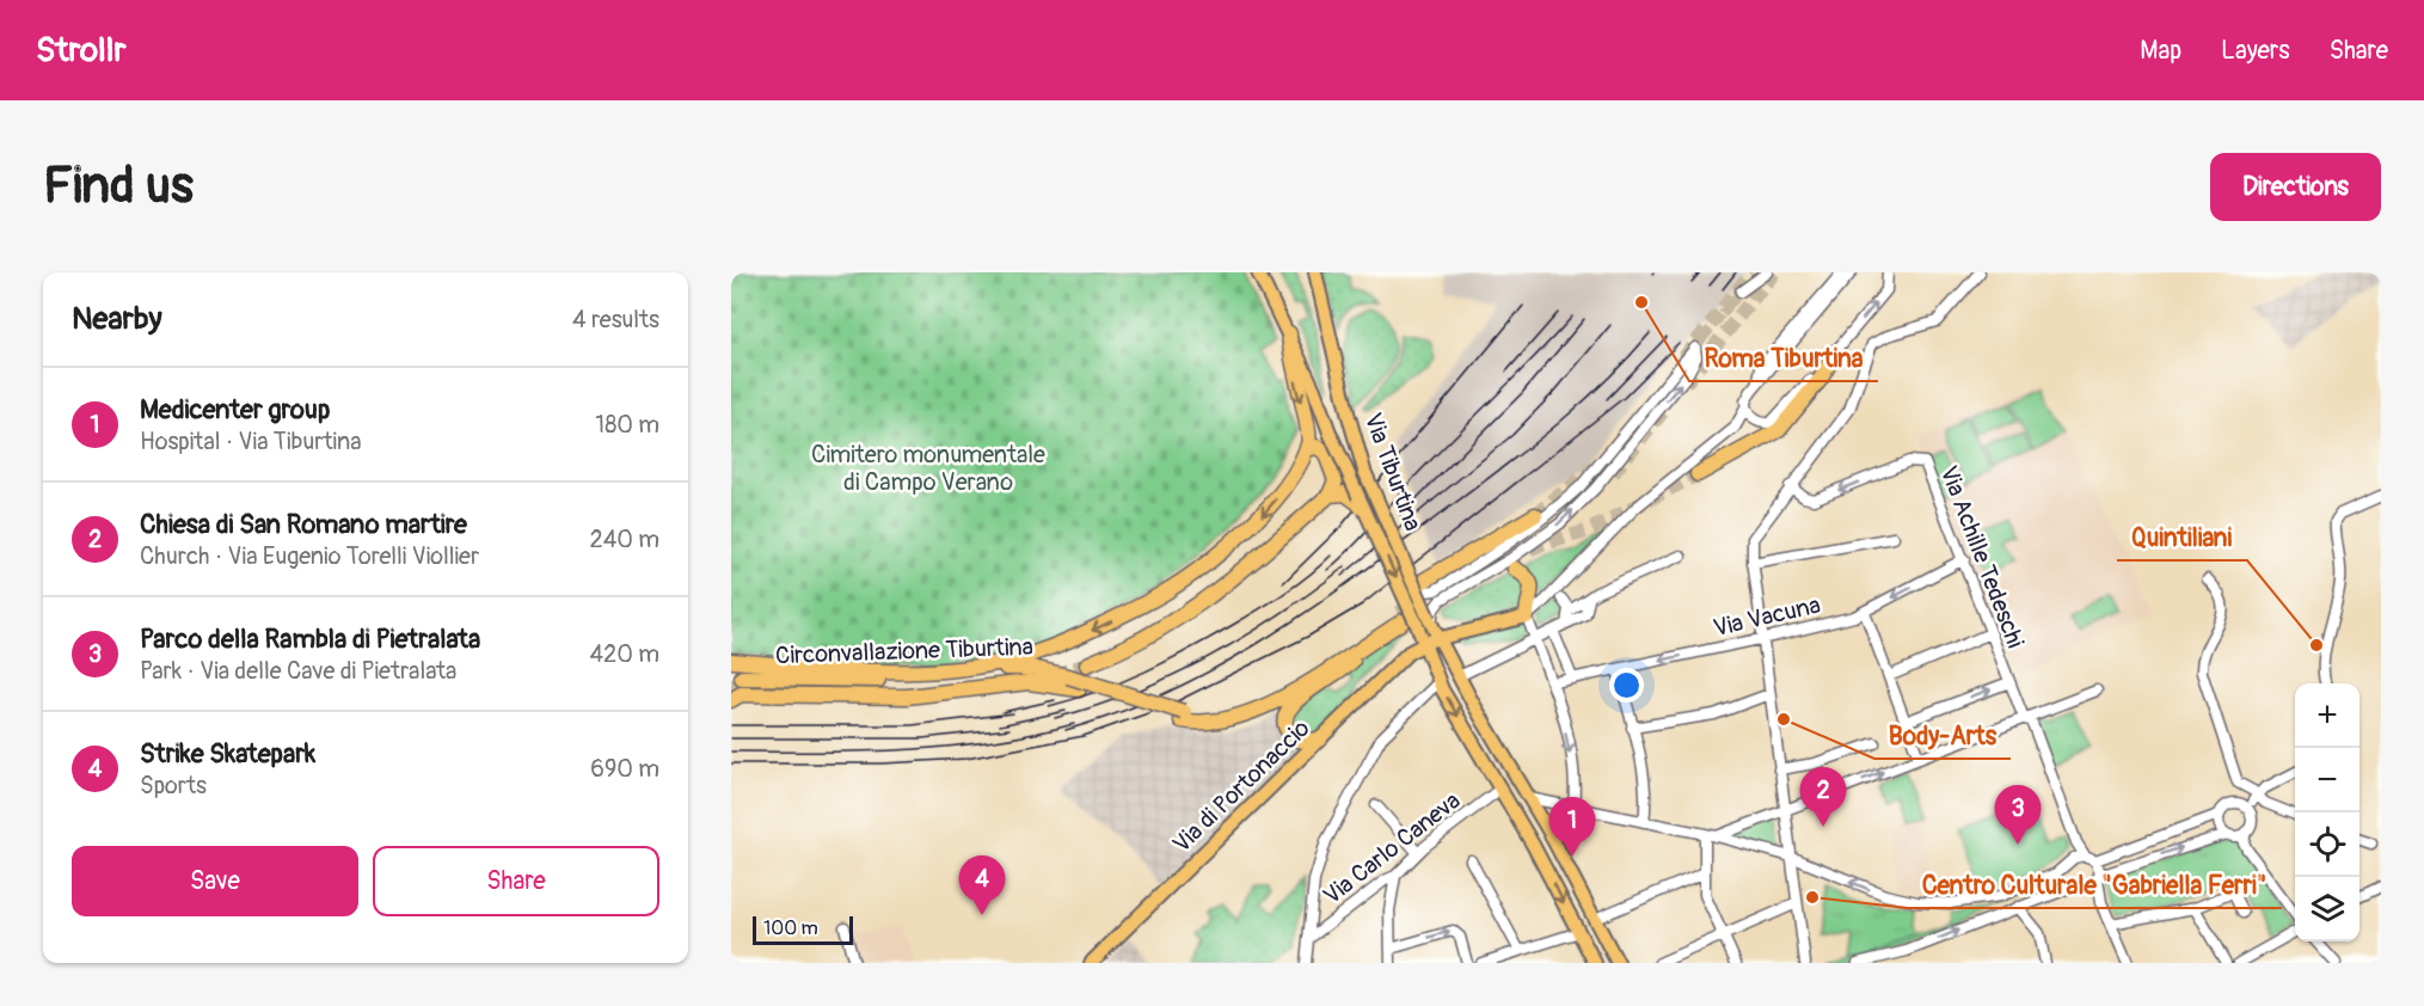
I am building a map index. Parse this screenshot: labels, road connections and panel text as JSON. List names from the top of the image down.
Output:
{
  "streets": {
    "highway": ["Circonvallazione Tiburtina"],
    "main road": ["Via Tiburtina", "Via di Portonaccio"],
    "street": ["Via Achille Tedeschi", "Via Vacuna", "Via Carlo Caneva"]
  },
  "crossings": [
    ["Via Tiburtina", "Via di Portonaccio"],
    ["Via Tiburtina", "Via Carlo Caneva"],
    ["Via Achille Tedeschi", "Via Vacuna"]
  ],
  "parks": ["Cimitero monumentale di Campo Verano"],
  "places": [
    "Roma Tiburtina",
    "Quintiliani",
    "Body-Arts",
    "Centro Culturale \"Gabriella Ferri\""
  ],
  "scale_bar": "100 m",
  "page": {
    "header": "Strollr",
    "nav": ["Map", "Layers", "Share"],
    "buttons": [
      "Directions",
      ["Save", "Share"]
    ],
    "title": "Find us",
    "heading": ["Nearby", "4 results"],
    "list": [
      {
        "mark": "1",
        "name": "Medicenter group",
        "note": "Hospital · Via Tiburtina",
        "value": "180 m"
      },
      {
        "mark": "2",
        "name": "Chiesa di San Romano martire",
        "note": "Church · Via Eugenio Torelli Viollier",
        "value": "240 m"
      },
      {
        "mark": "3",
        "name": "Parco della Rambla di Pietralata",
        "note": "Park · Via delle Cave di Pietralata",
        "value": "420 m"
      },
      {
        "mark": "4",
        "name": "Strike Skatepark",
        "note": "Sports",
        "value": "690 m"
      }
    ],
    "map_buttons": ["+", "−"],
    "pins": [
      "2",
      "3",
      "1",
      "4"
    ],
    "scale": "100 m"
  }
}
